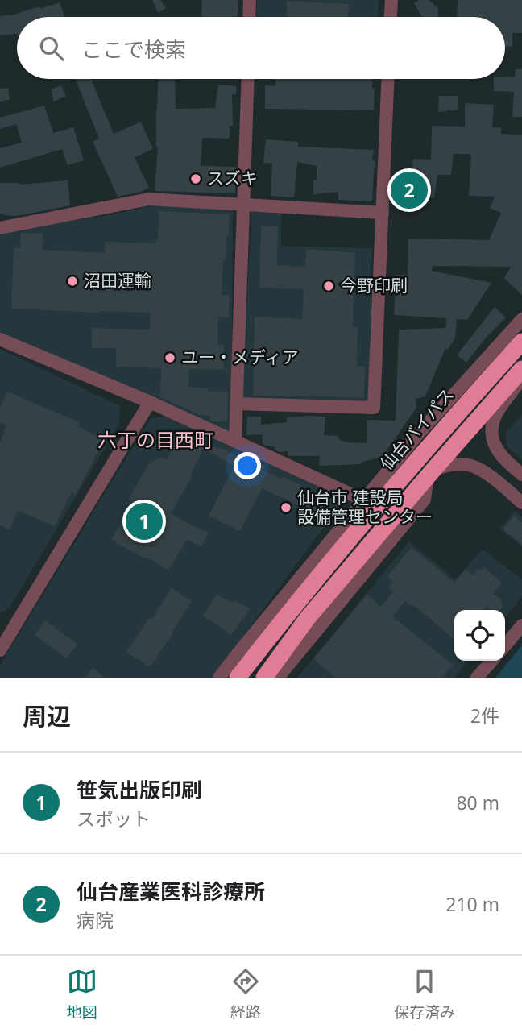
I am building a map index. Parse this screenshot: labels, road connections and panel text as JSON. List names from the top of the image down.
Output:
{
  "streets": {
    "highway": ["仙台バイパス"]
  },
  "districts": ["六丁の目西町"],
  "places": [
    "スズキ",
    "沼田運輸",
    "今野印刷",
    "ユー・メディア",
    "仙台市 建設局 設備管理センター"
  ],
  "page": {
    "search": "ここで検索",
    "pins": ["2", "1"],
    "heading": ["周辺", "2件"],
    "list": [
      {
        "mark": "1",
        "name": "笹気出版印刷",
        "note": "スポット",
        "value": "80 m"
      },
      {
        "mark": "2",
        "name": "仙台産業医科診療所",
        "note": "病院",
        "value": "210 m"
      }
    ],
    "nav": ["地図", "経路", "保存済み"]
  }
}
